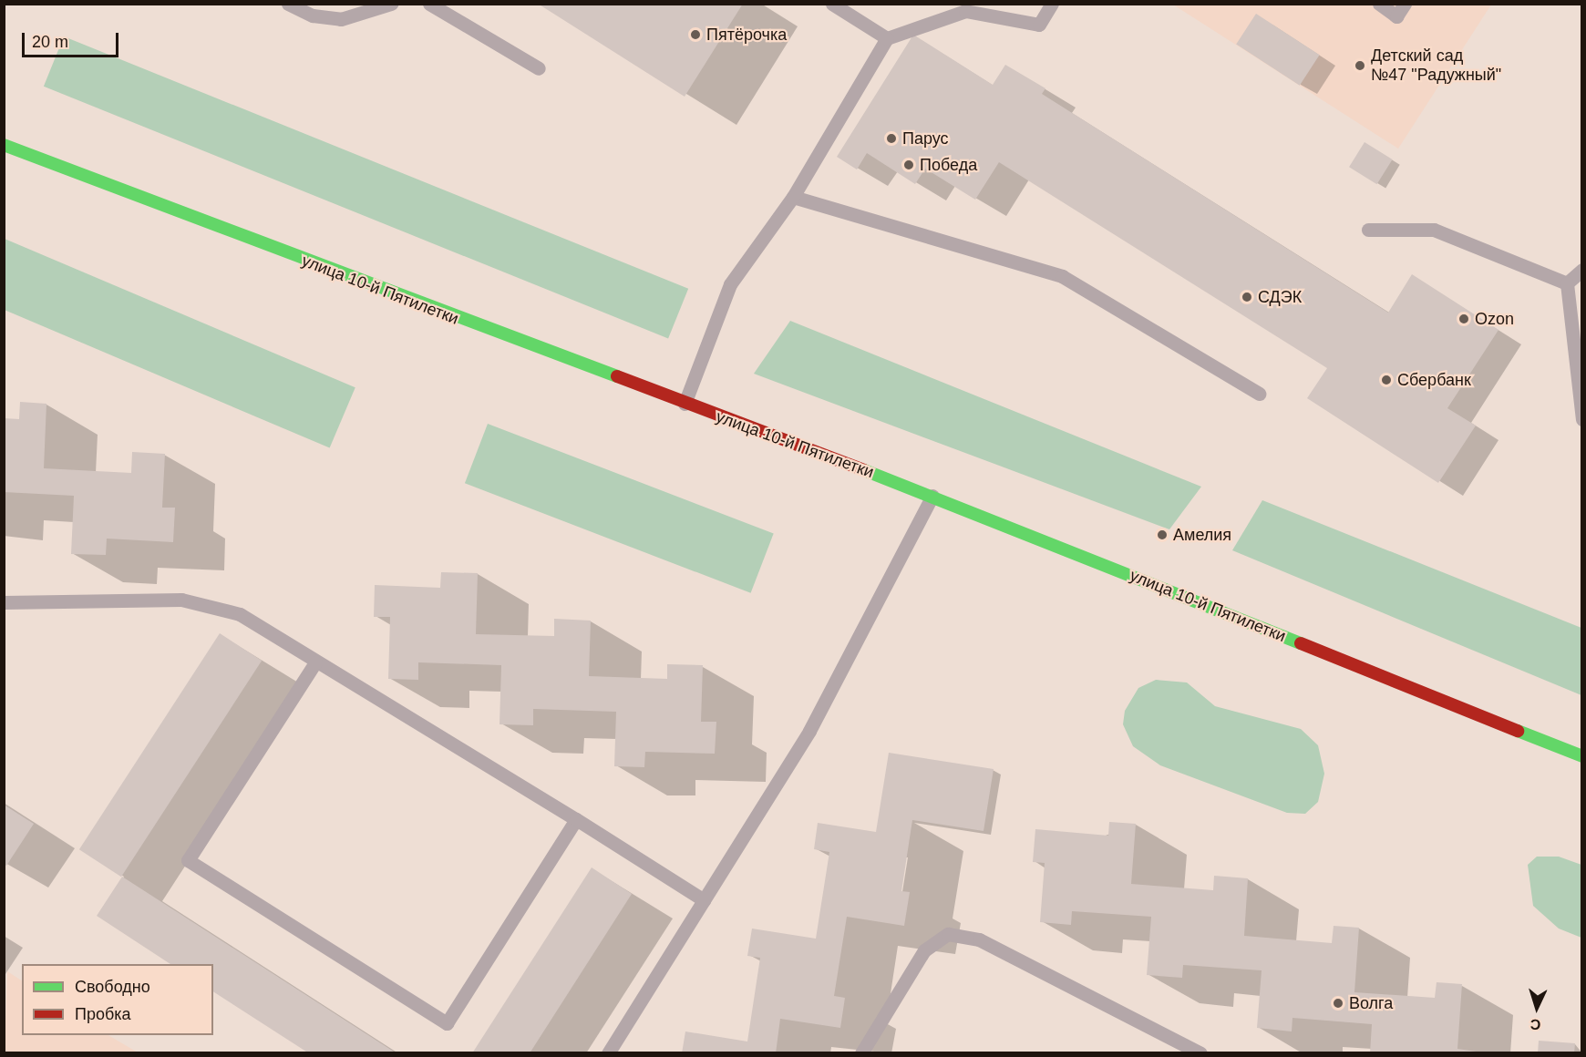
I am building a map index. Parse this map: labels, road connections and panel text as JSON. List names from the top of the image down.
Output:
{
  "streets": {
    "main road": ["улица 10-й Пятилетки"]
  },
  "places": [
    "Пятёрочка",
    "Детский сад №47 \"Радужный\"",
    "Парус",
    "Победа",
    "СДЭК",
    "Ozon",
    "Сбербанк",
    "Амелия",
    "Волга"
  ],
  "legend": ["Свободно", "Пробка"],
  "scale_bar": "20 m",
  "north": "bottom"
}
